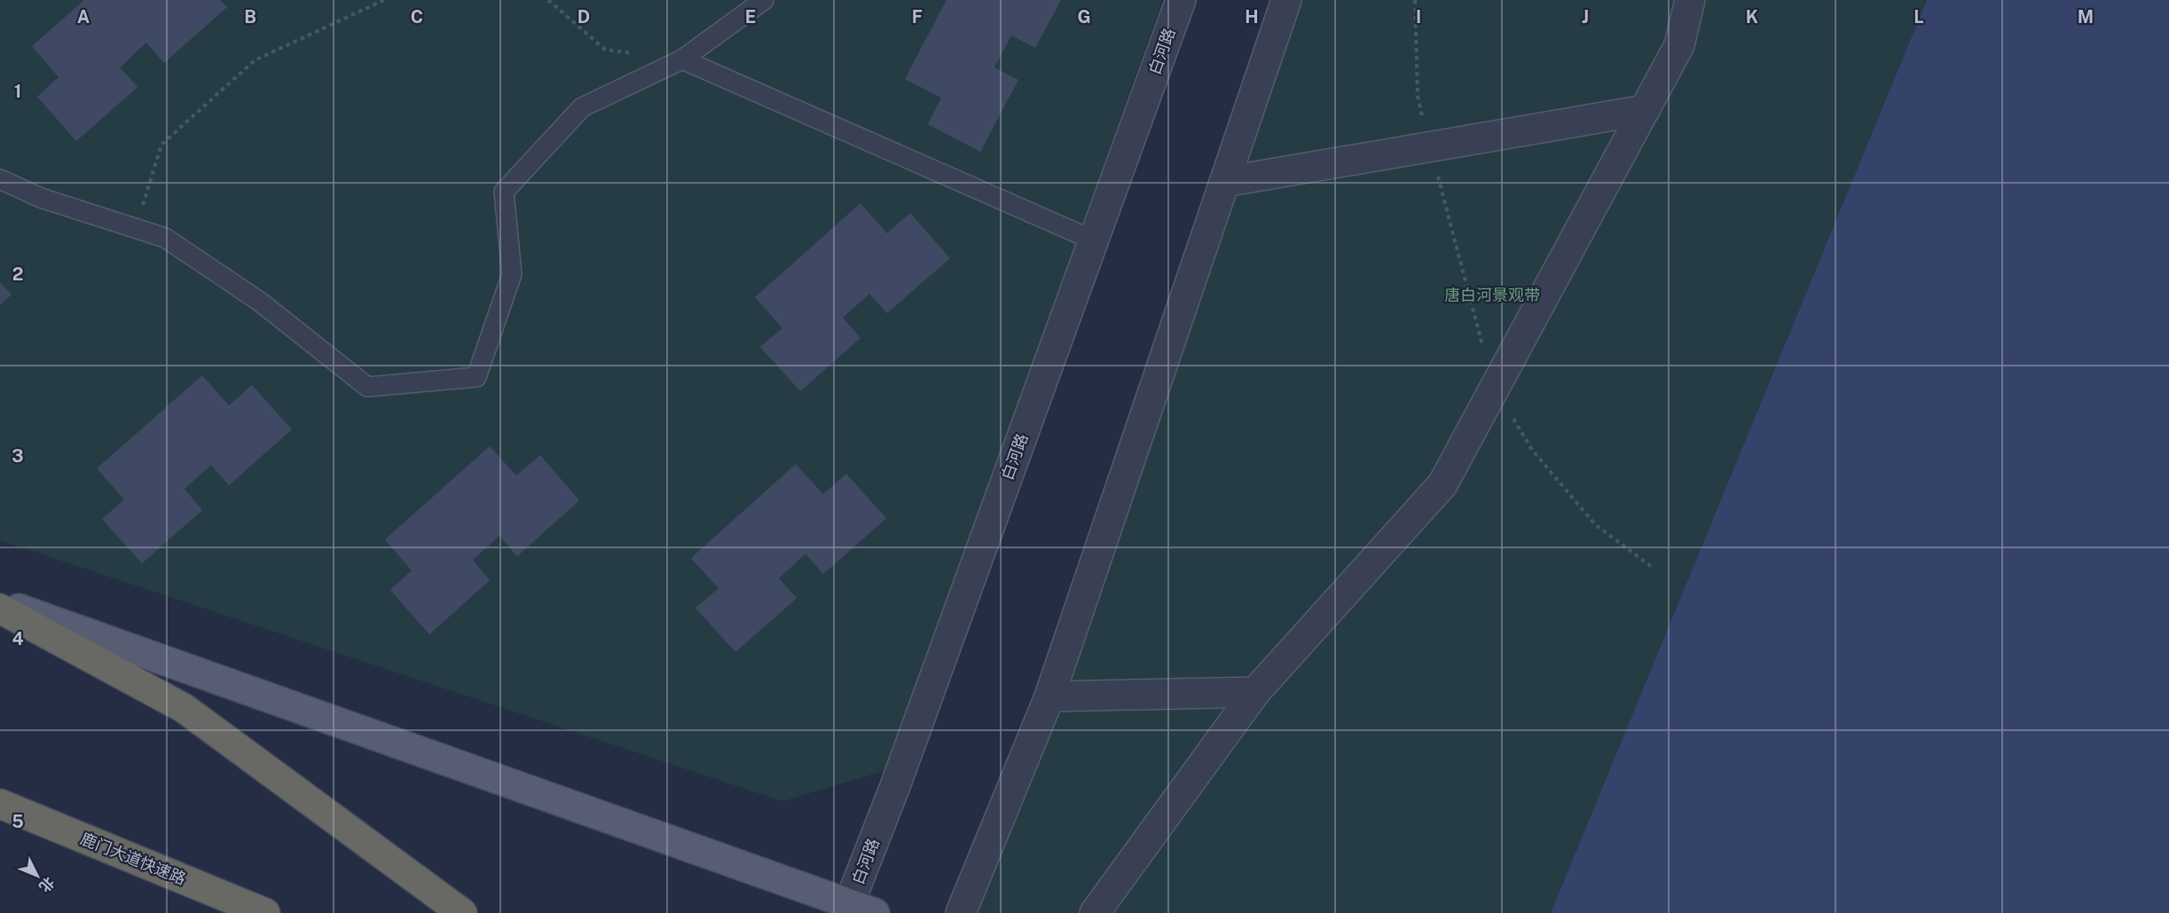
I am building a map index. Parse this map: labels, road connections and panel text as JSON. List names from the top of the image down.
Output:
{
  "streets": {
    "highway": ["鹿门大道快速路"],
    "street": ["白河路"]
  },
  "parks": ["唐白河景观带"],
  "north": "bottom right",
  "grid": {
    "columns": [
      "A",
      "B",
      "C",
      "D",
      "E",
      "F",
      "G",
      "H",
      "I",
      "J",
      "K",
      "L",
      "M"
    ],
    "rows": [
      "1",
      "2",
      "3",
      "4",
      "5"
    ]
  }
}
